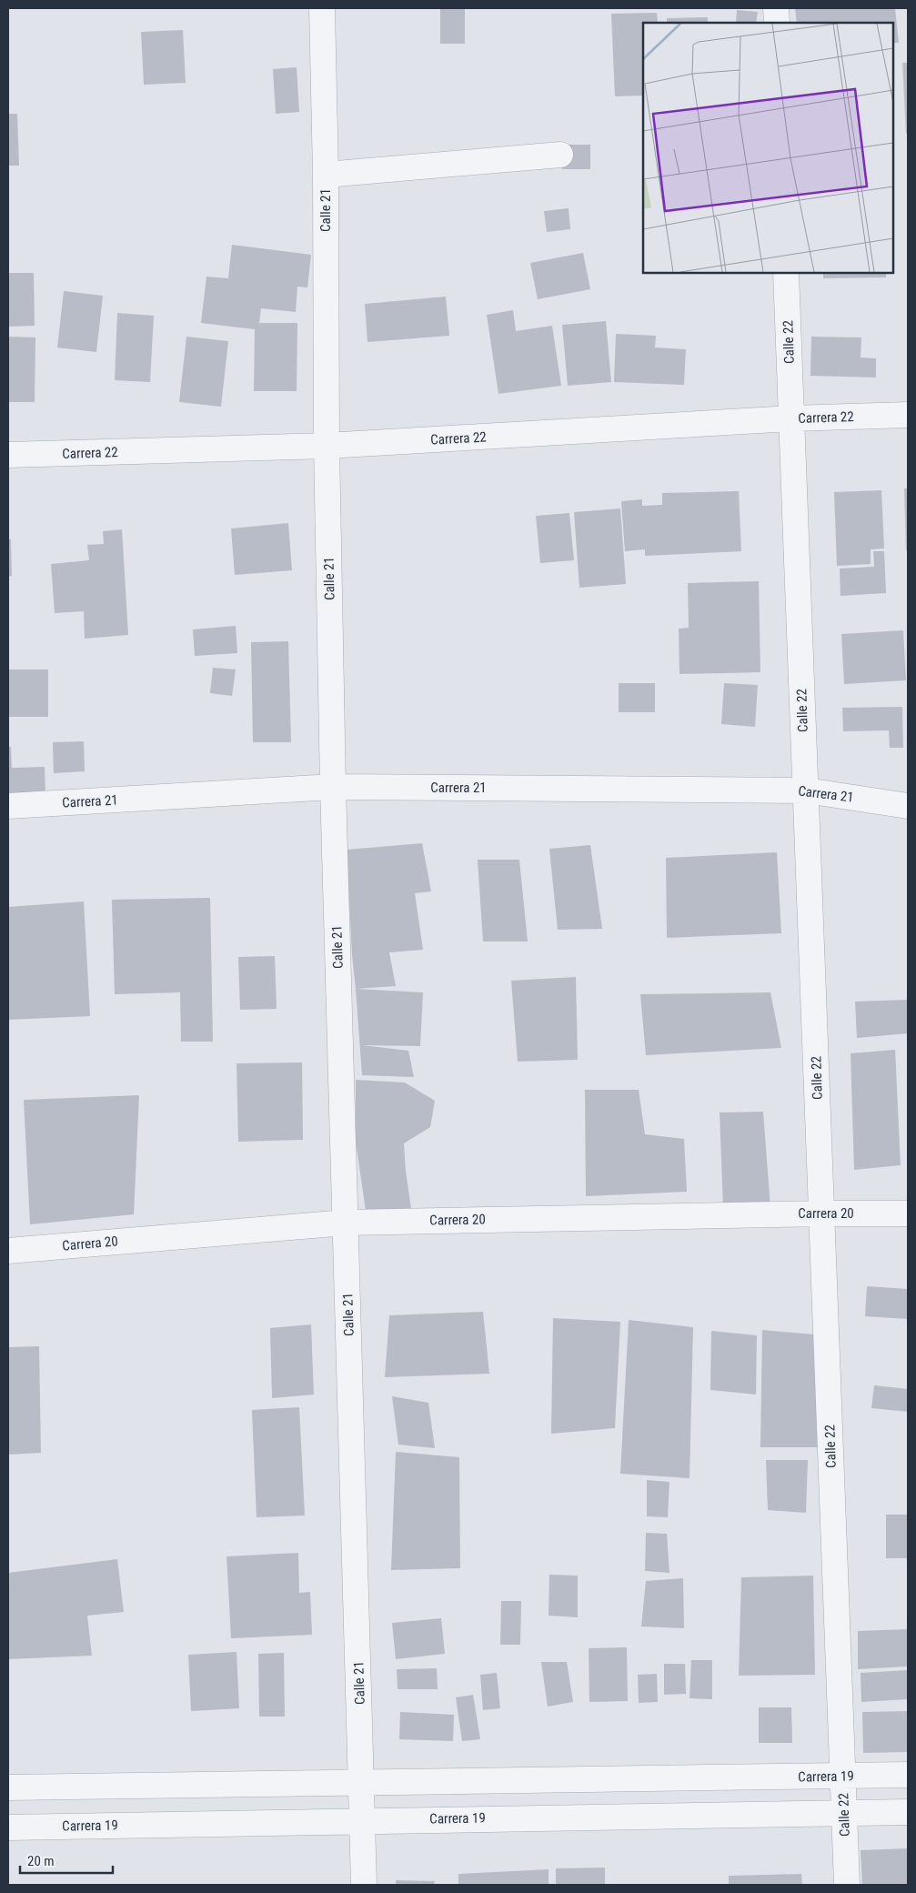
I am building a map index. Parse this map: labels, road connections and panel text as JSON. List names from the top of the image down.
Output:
{
  "streets": {
    "street": [
      "Calle 21",
      "Calle 22",
      "Carrera 22",
      "Carrera 21",
      "Carrera 20",
      "Carrera 19"
    ]
  },
  "crossings": [
    ["Calle 21", "Carrera 22"],
    ["Calle 21", "Carrera 21"],
    ["Calle 21", "Carrera 20"],
    ["Calle 21", "Carrera 19"],
    ["Calle 22", "Carrera 22"],
    ["Calle 22", "Carrera 21"],
    ["Calle 22", "Carrera 20"],
    ["Calle 22", "Carrera 19"]
  ],
  "scale_bar": "20 m"
}
